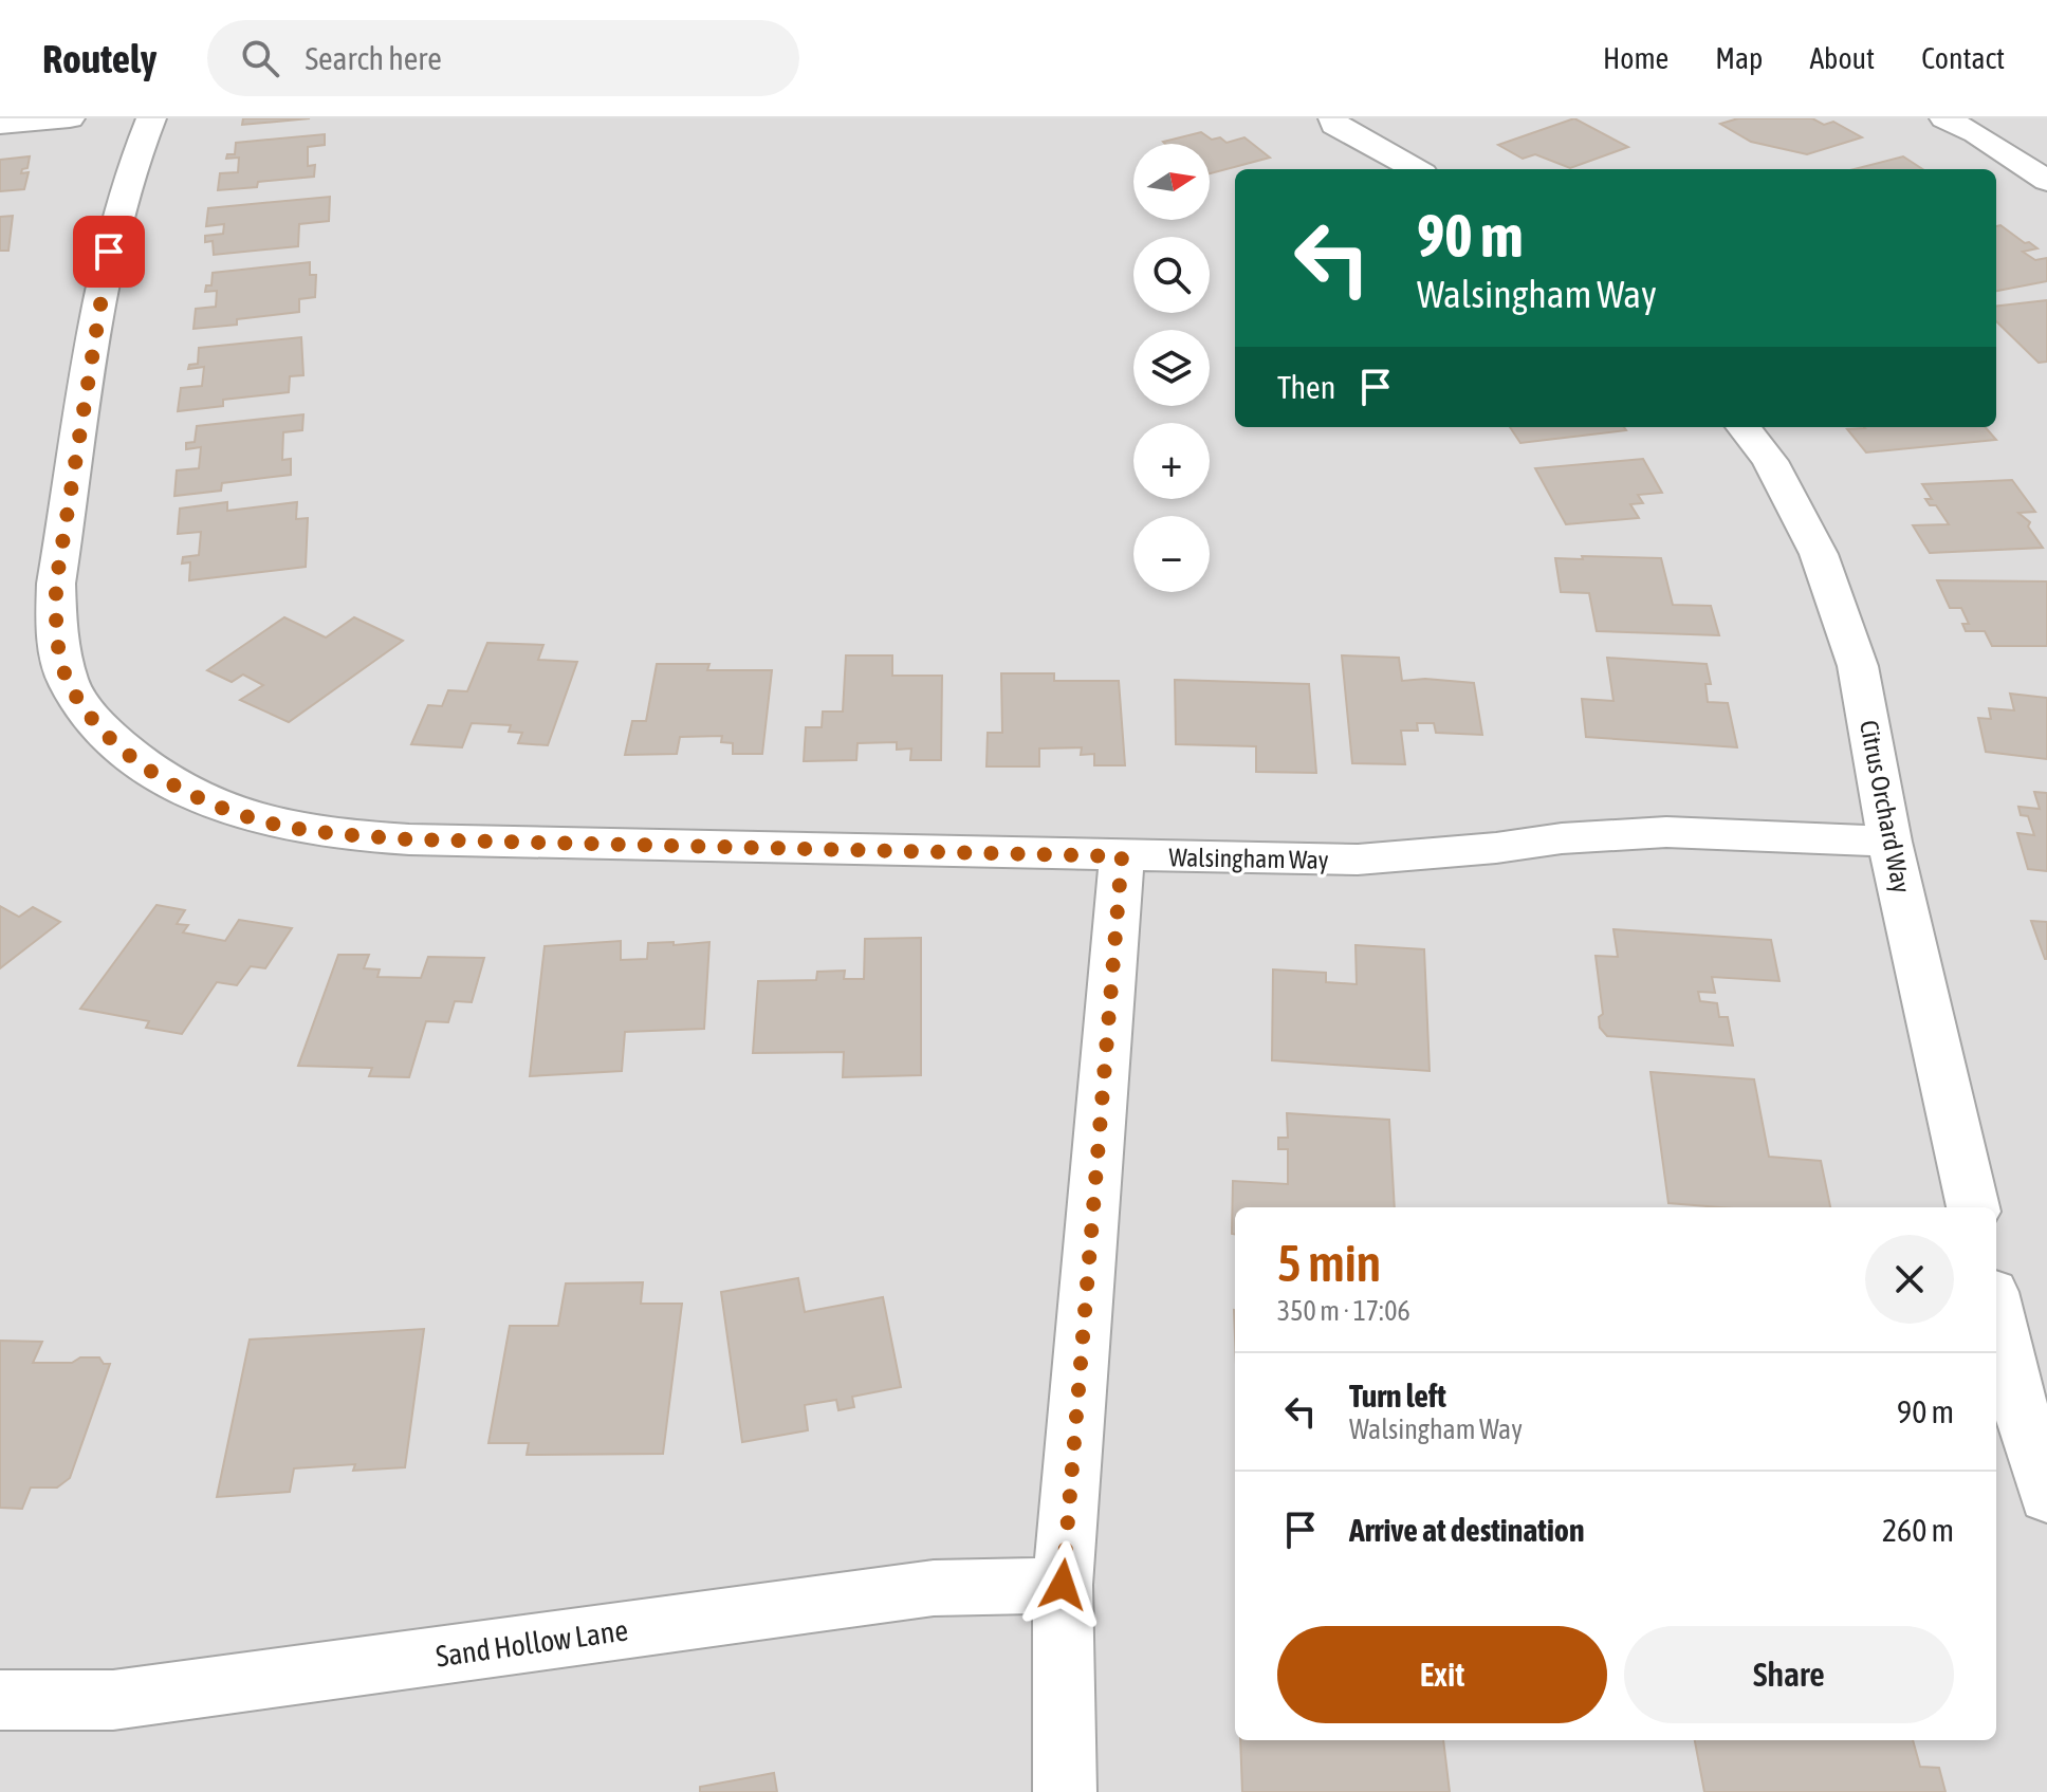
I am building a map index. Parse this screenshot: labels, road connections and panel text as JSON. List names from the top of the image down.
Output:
{
  "streets": {
    "street": ["Citrus Orchard Way", "Walsingham Way", "Sand Hollow Lane"]
  },
  "crossings": [
    ["Citrus Orchard Way", "Walsingham Way"]
  ],
  "north": "right",
  "page": {
    "header": "Routely",
    "search": "Search here",
    "nav": [
      "Home",
      "Map",
      "About",
      "Contact"
    ],
    "map_buttons": ["+", "−"],
    "turn": ["90 m", "Walsingham Way"],
    "then": "Then",
    "heading": ["5 min", "350 m · 17:06"],
    "list": [
      {
        "name": "Turn left",
        "note": "Walsingham Way",
        "value": "90 m"
      },
      {
        "name": "Arrive at destination",
        "value": "260 m"
      }
    ],
    "buttons": ["Exit", "Share"]
  }
}
